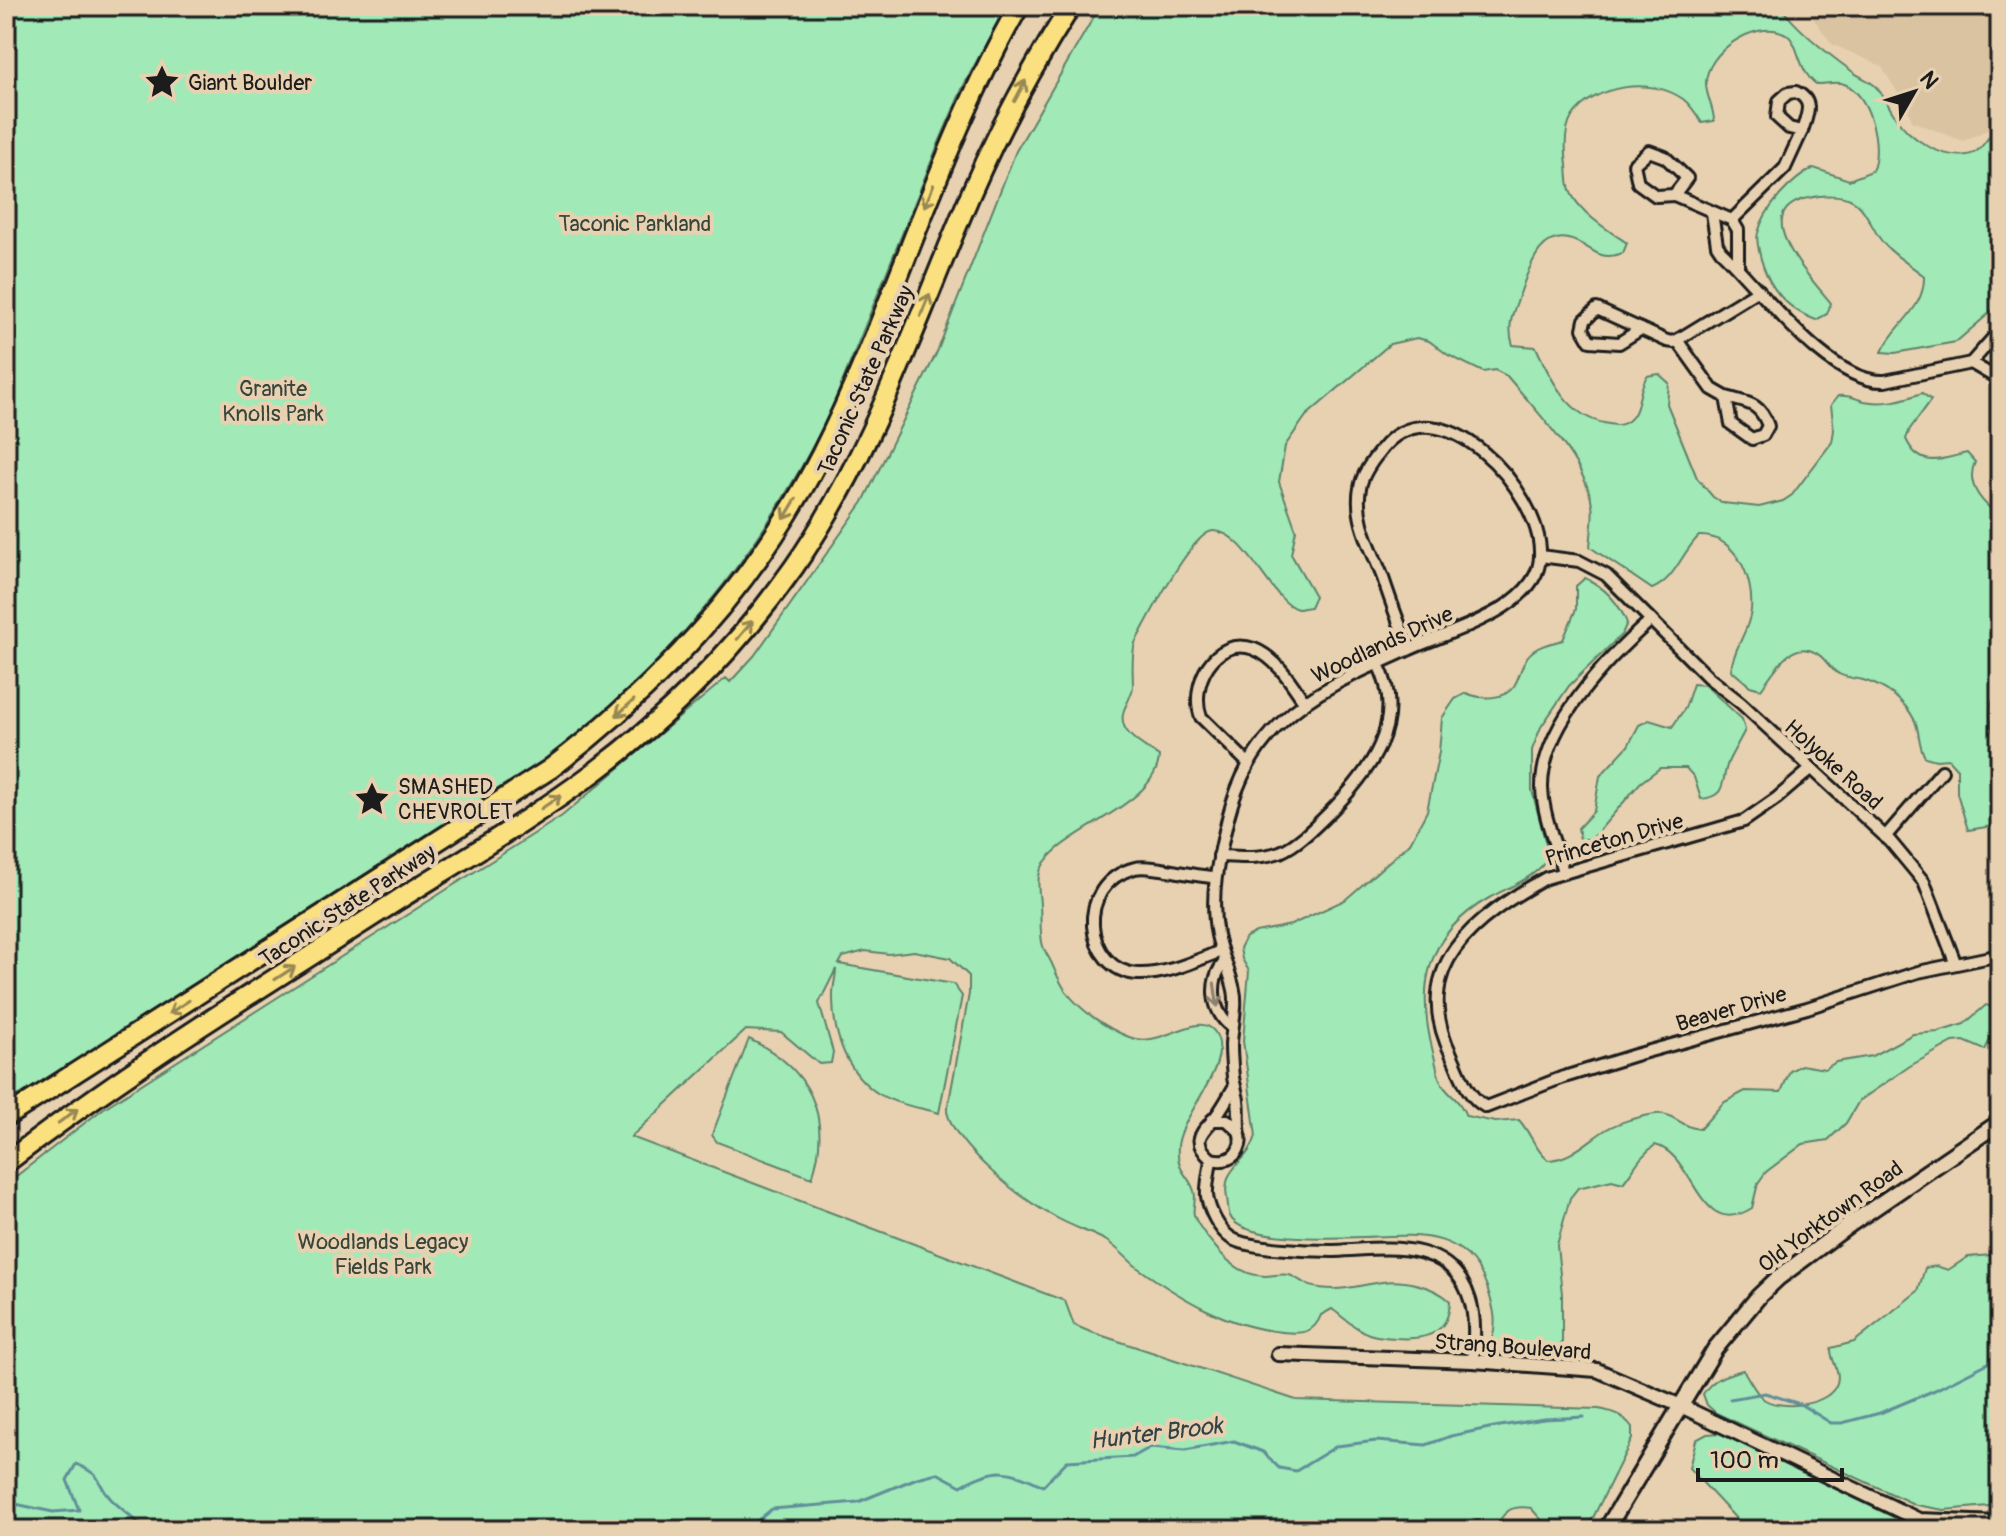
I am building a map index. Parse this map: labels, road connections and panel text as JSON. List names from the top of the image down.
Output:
{
  "streets": {
    "highway": ["Taconic State Parkway"],
    "main road": ["Old Yorktown Road"],
    "street": [
      "Woodlands Drive",
      "Holyoke Road",
      "Princeton Drive",
      "Beaver Drive",
      "Strang Boulevard"
    ]
  },
  "crossings": [
    ["Woodlands Drive", "Holyoke Road"],
    ["Holyoke Road", "Princeton Drive"],
    ["Holyoke Road", "Beaver Drive"],
    ["Princeton Drive", "Beaver Drive"],
    ["Old Yorktown Road", "Strang Boulevard"]
  ],
  "water": ["Hunter Brook"],
  "parks": ["Taconic Parkland", "Granite Knolls Park", "Woodlands Legacy Fields Park"],
  "places": {
    "place": ["Giant Boulder", "SMASHED CHEVROLET"]
  },
  "scale_bar": "100 m",
  "north": "top right"
}
